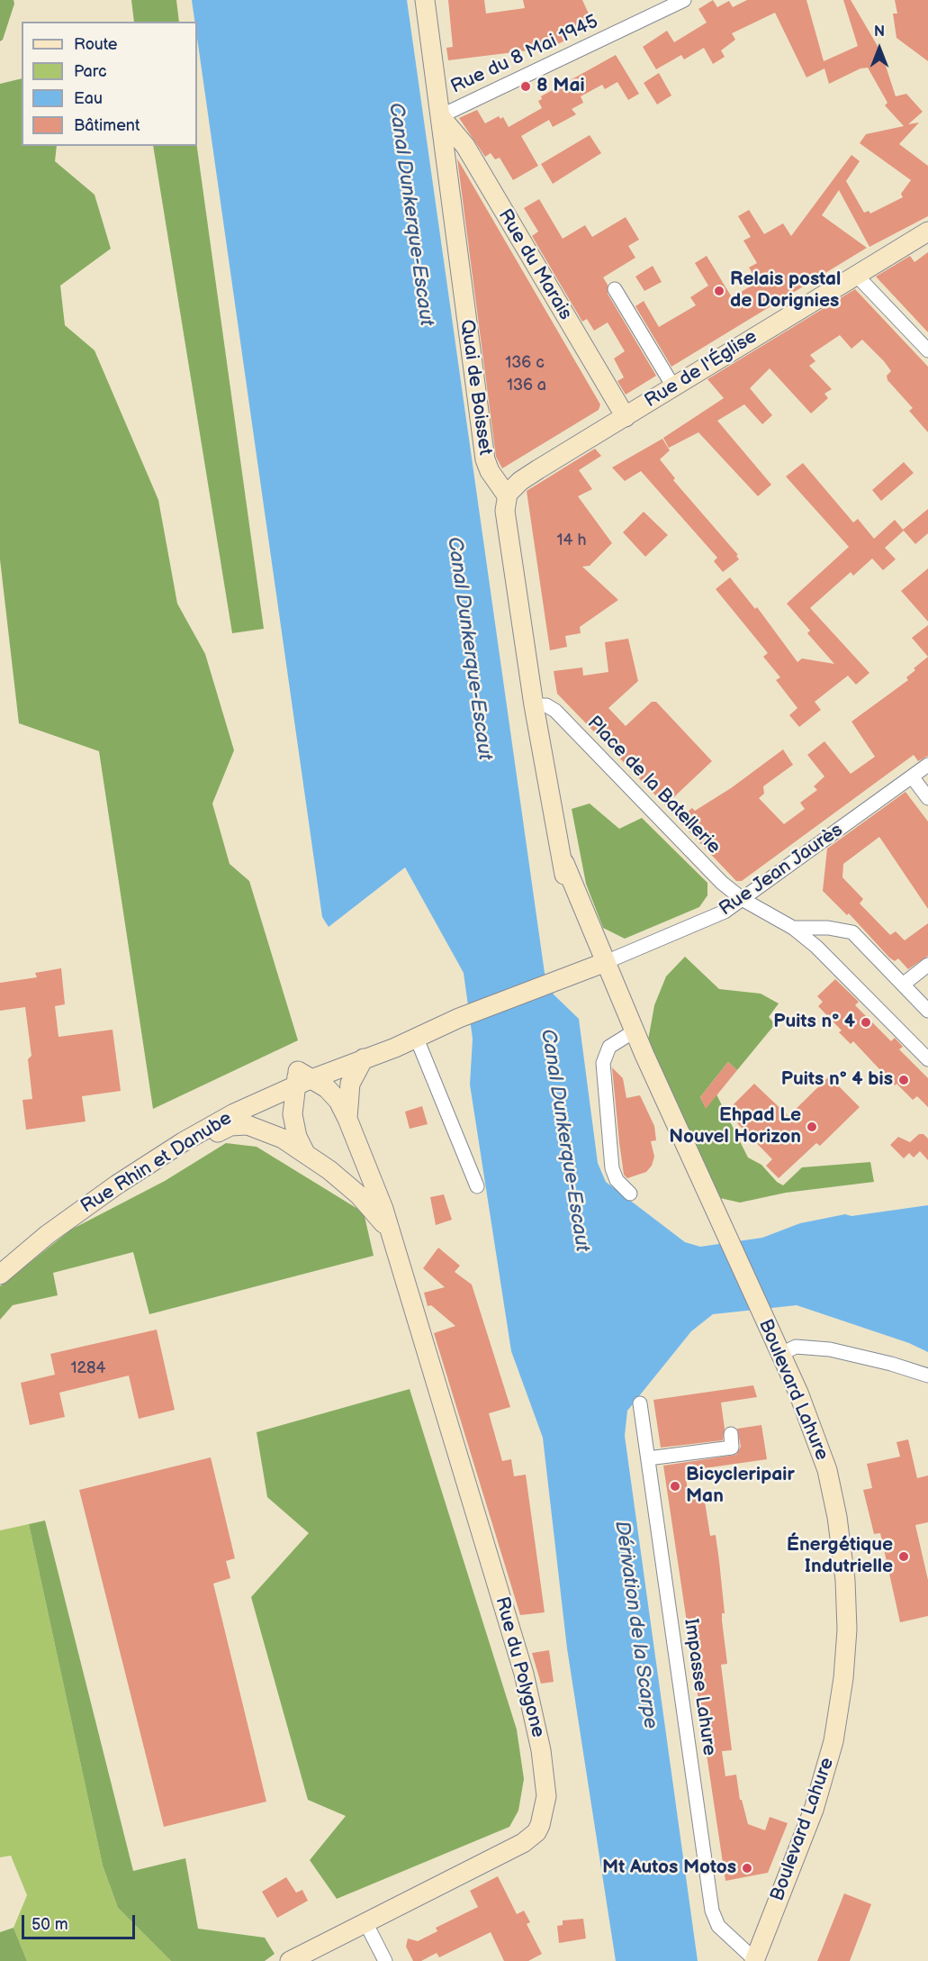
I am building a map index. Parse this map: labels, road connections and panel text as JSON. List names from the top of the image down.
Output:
{
  "streets": {
    "main road": [
      "Rue du Marais",
      "Rue de l'Église",
      "Quai de Boisset",
      "Rue Jean Jaurès",
      "Rue Rhin et Danube",
      "Boulevard Lahure",
      "Rue du Polygone"
    ],
    "street": ["Rue du 8 Mai 1945", "Place de la Batellerie", "Impasse Lahure"]
  },
  "crossings": [
    ["Rue du 8 Mai 1945", "Rue du Marais"],
    ["Rue du 8 Mai 1945", "Quai de Boisset"],
    ["Rue du Marais", "Rue de l'Église"],
    ["Rue du Marais", "Quai de Boisset"],
    ["Rue de l'Église", "Quai de Boisset"],
    ["Place de la Batellerie", "Rue Jean Jaurès"],
    ["Rue Jean Jaurès", "Rue Rhin et Danube"],
    ["Rue Jean Jaurès", "Boulevard Lahure"],
    ["Rue Rhin et Danube", "Rue du Polygone"],
    ["Boulevard Lahure", "Impasse Lahure"]
  ],
  "water": ["Canal Dunkerque-Escaut", "Dérivation de la Scarpe"],
  "places": [
    "8 Mai",
    "Relais postal de Dorignies",
    "Puits n° 4",
    "Puits n° 4 bis",
    "Ehpad Le Nouvel Horizon",
    "Bicycleripair Man",
    "Énergétique Indutrielle",
    "Mt Autos Motos"
  ],
  "house_numbers": [
    "136 c",
    "136 a",
    "14 h",
    "1284"
  ],
  "legend": [
    "Route",
    "Parc",
    "Eau",
    "Bâtiment"
  ],
  "scale_bar": "50 m",
  "north": "top"
}
